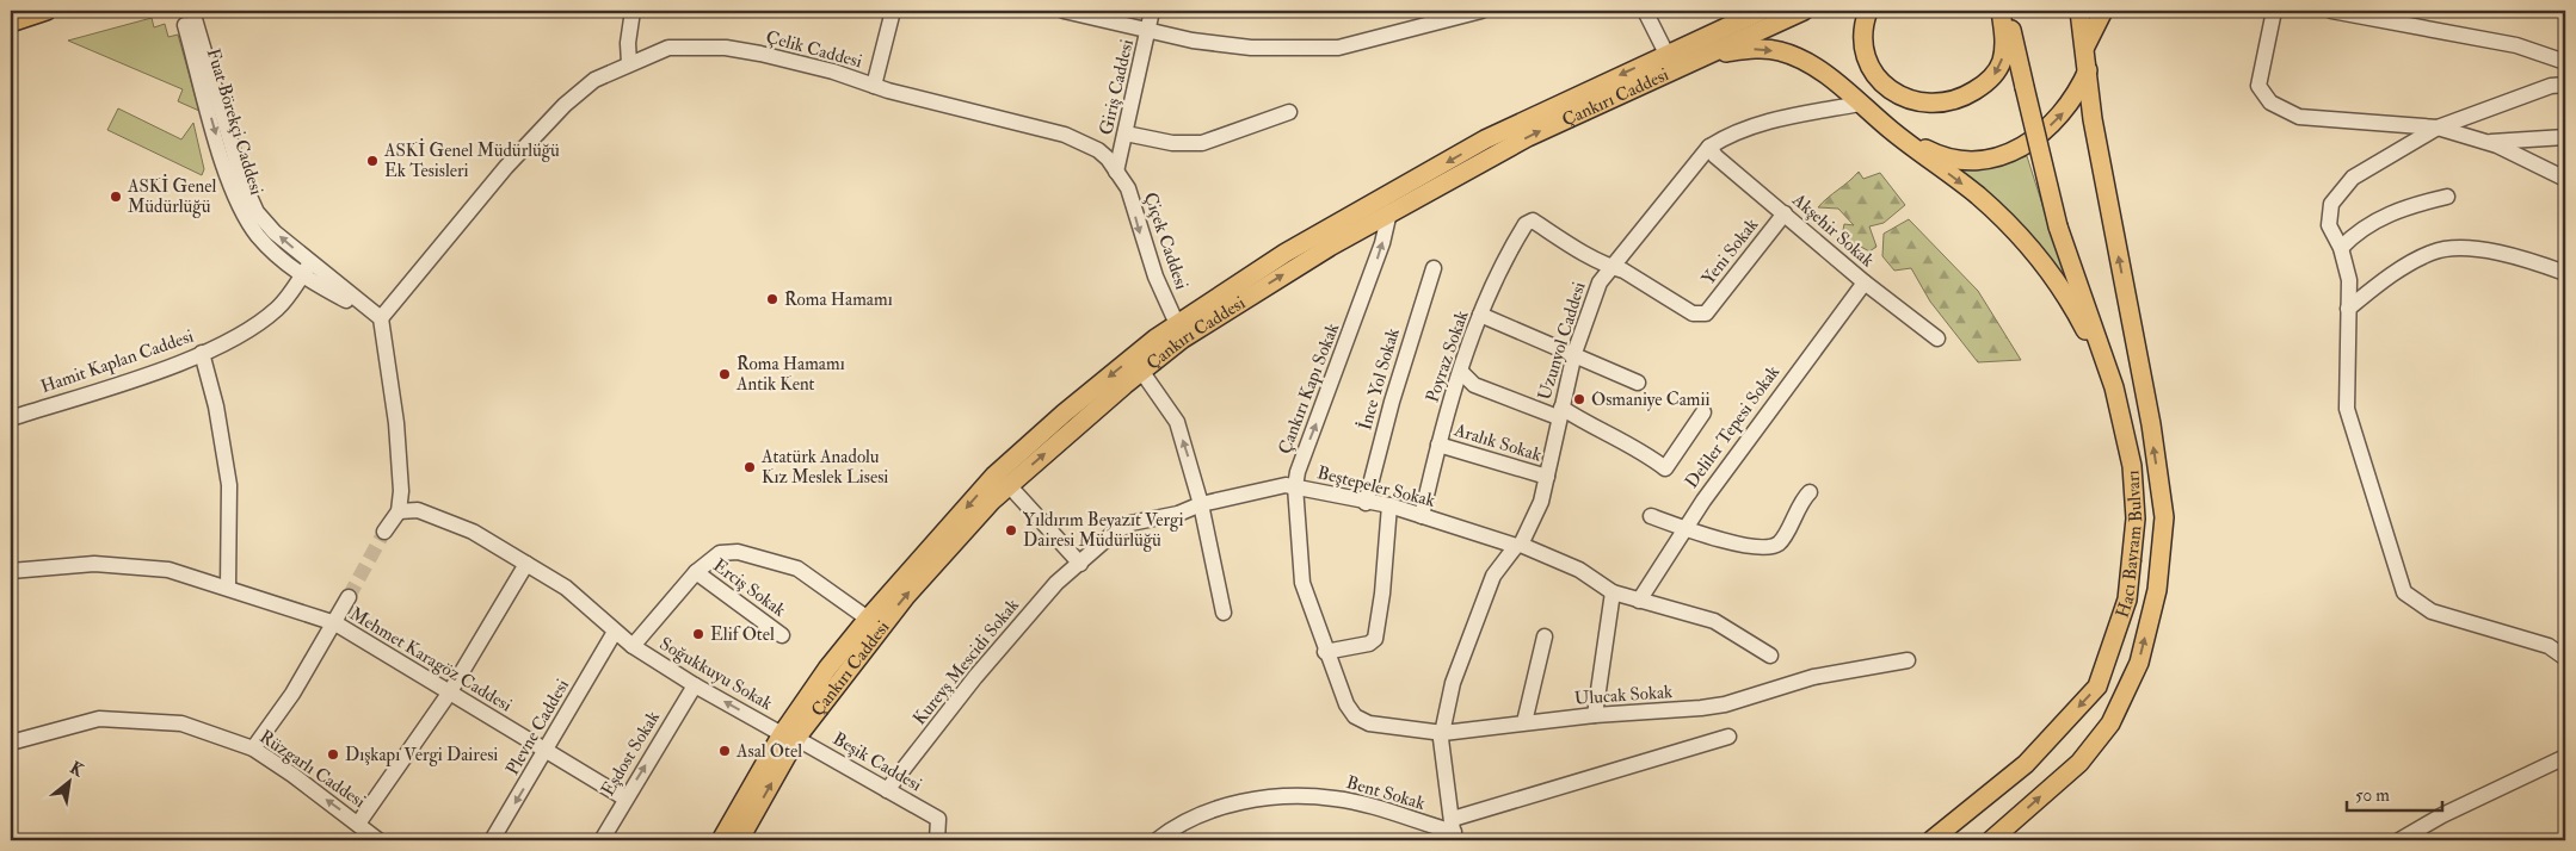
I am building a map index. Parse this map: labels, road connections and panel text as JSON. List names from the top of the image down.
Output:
{
  "streets": {
    "main road": ["Çankırı Caddesi", "Hacı Bayram Bulvarı"],
    "street": [
      "Çelik Caddesi",
      "Giriş Caddesi",
      "Fuat Börekçi Caddesi",
      "Akşehir Sokak",
      "Çiçek Caddesi",
      "Yeni Sokak",
      "Uzunyol Caddesi",
      "Poyraz Sokak",
      "Hamit Kaplan Caddesi",
      "İnce Yol Sokak",
      "Çankırı Kapı Sokak",
      "Deliler Tepesi Sokak",
      "Aralık Sokak",
      "Beştepeler Sokak",
      "Erciş Sokak",
      "Mehmet Karagöz Caddesi",
      "Kureyş Mescidi Sokak",
      "Soğukkuyu Sokak",
      "Ulucak Sokak",
      "Plevne Caddesi",
      "Eşdost Sokak",
      "Beşik Caddesi",
      "Rüzgarlı Caddesi",
      "Bent Sokak"
    ]
  },
  "crossings": [
    ["Çelik Caddesi", "Giriş Caddesi"],
    ["Çelik Caddesi", "Fuat Börekçi Caddesi"],
    ["Çelik Caddesi", "Çiçek Caddesi"],
    ["Giriş Caddesi", "Çiçek Caddesi"],
    ["Çankırı Caddesi", "Çiçek Caddesi"],
    ["Çankırı Caddesi", "Çankırı Kapı Sokak"],
    ["Çankırı Caddesi", "Soğukkuyu Sokak"],
    ["Çankırı Caddesi", "Beşik Caddesi"],
    ["Fuat Börekçi Caddesi", "Hamit Kaplan Caddesi"],
    ["Akşehir Sokak", "Yeni Sokak"],
    ["Akşehir Sokak", "Uzunyol Caddesi"],
    ["Akşehir Sokak", "Deliler Tepesi Sokak"],
    ["Yeni Sokak", "Uzunyol Caddesi"],
    ["Yeni Sokak", "Poyraz Sokak"],
    ["Uzunyol Caddesi", "Poyraz Sokak"],
    ["Uzunyol Caddesi", "Aralık Sokak"],
    ["Uzunyol Caddesi", "Beştepeler Sokak"],
    ["Uzunyol Caddesi", "Ulucak Sokak"],
    ["Uzunyol Caddesi", "Bent Sokak"],
    ["Poyraz Sokak", "Aralık Sokak"],
    ["Poyraz Sokak", "Beştepeler Sokak"],
    ["İnce Yol Sokak", "Beştepeler Sokak"],
    ["Çankırı Kapı Sokak", "Beştepeler Sokak"],
    ["Çankırı Kapı Sokak", "Ulucak Sokak"],
    ["Deliler Tepesi Sokak", "Beştepeler Sokak"],
    ["Mehmet Karagöz Caddesi", "Plevne Caddesi"],
    ["Mehmet Karagöz Caddesi", "Eşdost Sokak"],
    ["Kureyş Mescidi Sokak", "Beşik Caddesi"],
    ["Soğukkuyu Sokak", "Plevne Caddesi"],
    ["Soğukkuyu Sokak", "Eşdost Sokak"],
    ["Soğukkuyu Sokak", "Beşik Caddesi"]
  ],
  "one_way": ["Çiçek Caddesi", "Çankırı Kapı Sokak", "Eşdost Sokak"],
  "places": [
    "ASKİ Genel Müdürlüğü Ek Tesisleri",
    "ASKİ Genel Müdürlüğü",
    "Roma Hamamı",
    "Roma Hamamı Antik Kent",
    "Osmaniye Camii",
    "Atatürk Anadolu Kız Meslek Lisesi",
    "Yıldırım Beyazıt Vergi Dairesi Müdürlüğü",
    "Elif Otel",
    "Asal Otel",
    "Dışkapı Vergi Dairesi"
  ],
  "scale_bar": "50 m",
  "north": "top right"
}
